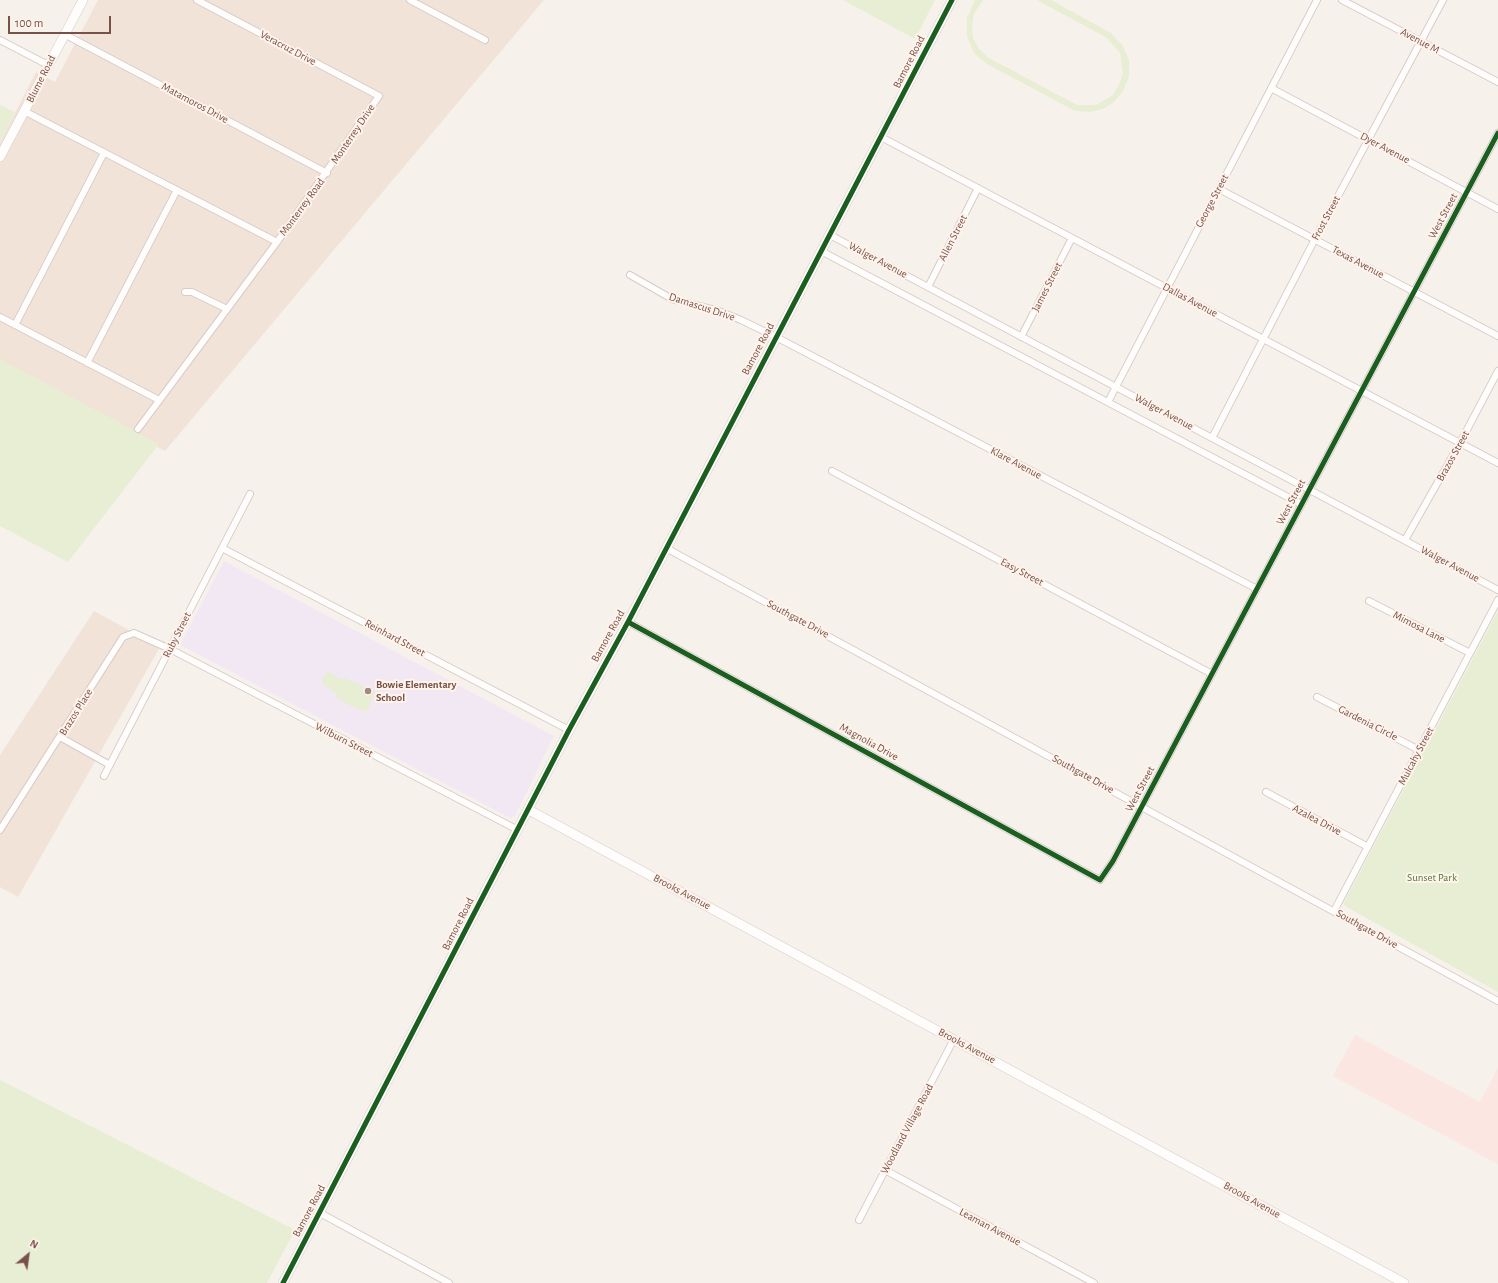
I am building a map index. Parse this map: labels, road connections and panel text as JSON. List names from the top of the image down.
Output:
{
  "streets": {
    "street": [
      "Avenue M",
      "Veracruz Drive",
      "Bamore Road",
      "Blume Road",
      "Matamoros Drive",
      "Monterrey Drive",
      "Dyer Avenue",
      "George Street",
      "Monterrey Road",
      "West Street",
      "Frost Street",
      "Allen Street",
      "Walger Avenue",
      "Texas Avenue",
      "James Street",
      "Dallas Avenue",
      "Damascus Drive",
      "Brazos Street",
      "Klare Avenue",
      "Easy Street",
      "Southgate Drive",
      "Mimosa Lane",
      "Ruby Street",
      "Reinhard Street",
      "Brazos Place",
      "Gardenia Circle",
      "Wilburn Street",
      "Magnolia Drive",
      "Mulcahy Street",
      "Azalea Drive",
      "Brooks Avenue",
      "Woodland Village Road",
      "Leaman Avenue"
    ]
  },
  "crossings": [
    ["Avenue M", "Frost Street"],
    ["Veracruz Drive", "Monterrey Drive"],
    ["Bamore Road", "Walger Avenue"],
    ["Bamore Road", "Dallas Avenue"],
    ["Bamore Road", "Damascus Drive"],
    ["Bamore Road", "Klare Avenue"],
    ["Bamore Road", "Southgate Drive"],
    ["Bamore Road", "Reinhard Street"],
    ["Bamore Road", "Wilburn Street"],
    ["Bamore Road", "Magnolia Drive"],
    ["Bamore Road", "Brooks Avenue"],
    ["Blume Road", "Matamoros Drive"],
    ["Matamoros Drive", "Monterrey Drive"],
    ["Matamoros Drive", "Monterrey Road"],
    ["Monterrey Drive", "Monterrey Road"],
    ["Dyer Avenue", "George Street"],
    ["Dyer Avenue", "West Street"],
    ["Dyer Avenue", "Frost Street"],
    ["George Street", "Walger Avenue"],
    ["George Street", "Texas Avenue"],
    ["George Street", "Dallas Avenue"],
    ["West Street", "Walger Avenue"],
    ["West Street", "Texas Avenue"],
    ["West Street", "Dallas Avenue"],
    ["West Street", "Klare Avenue"],
    ["West Street", "Easy Street"],
    ["West Street", "Southgate Drive"],
    ["West Street", "Magnolia Drive"],
    ["Frost Street", "Walger Avenue"],
    ["Frost Street", "Texas Avenue"],
    ["Frost Street", "Dallas Avenue"],
    ["Allen Street", "Walger Avenue"],
    ["Allen Street", "Dallas Avenue"],
    ["Walger Avenue", "James Street"],
    ["Walger Avenue", "Brazos Street"],
    ["James Street", "Dallas Avenue"],
    ["Dallas Avenue", "Brazos Street"],
    ["Damascus Drive", "Klare Avenue"],
    ["Southgate Drive", "Mulcahy Street"],
    ["Mimosa Lane", "Mulcahy Street"],
    ["Ruby Street", "Reinhard Street"],
    ["Ruby Street", "Brazos Place"],
    ["Ruby Street", "Wilburn Street"],
    ["Brazos Place", "Wilburn Street"],
    ["Gardenia Circle", "Mulcahy Street"],
    ["Mulcahy Street", "Azalea Drive"],
    ["Brooks Avenue", "Woodland Village Road"],
    ["Woodland Village Road", "Leaman Avenue"]
  ],
  "parks": ["Sunset Park"],
  "places": ["Bowie Elementary School"],
  "scale_bar": "100 m",
  "north": "top right"
}
